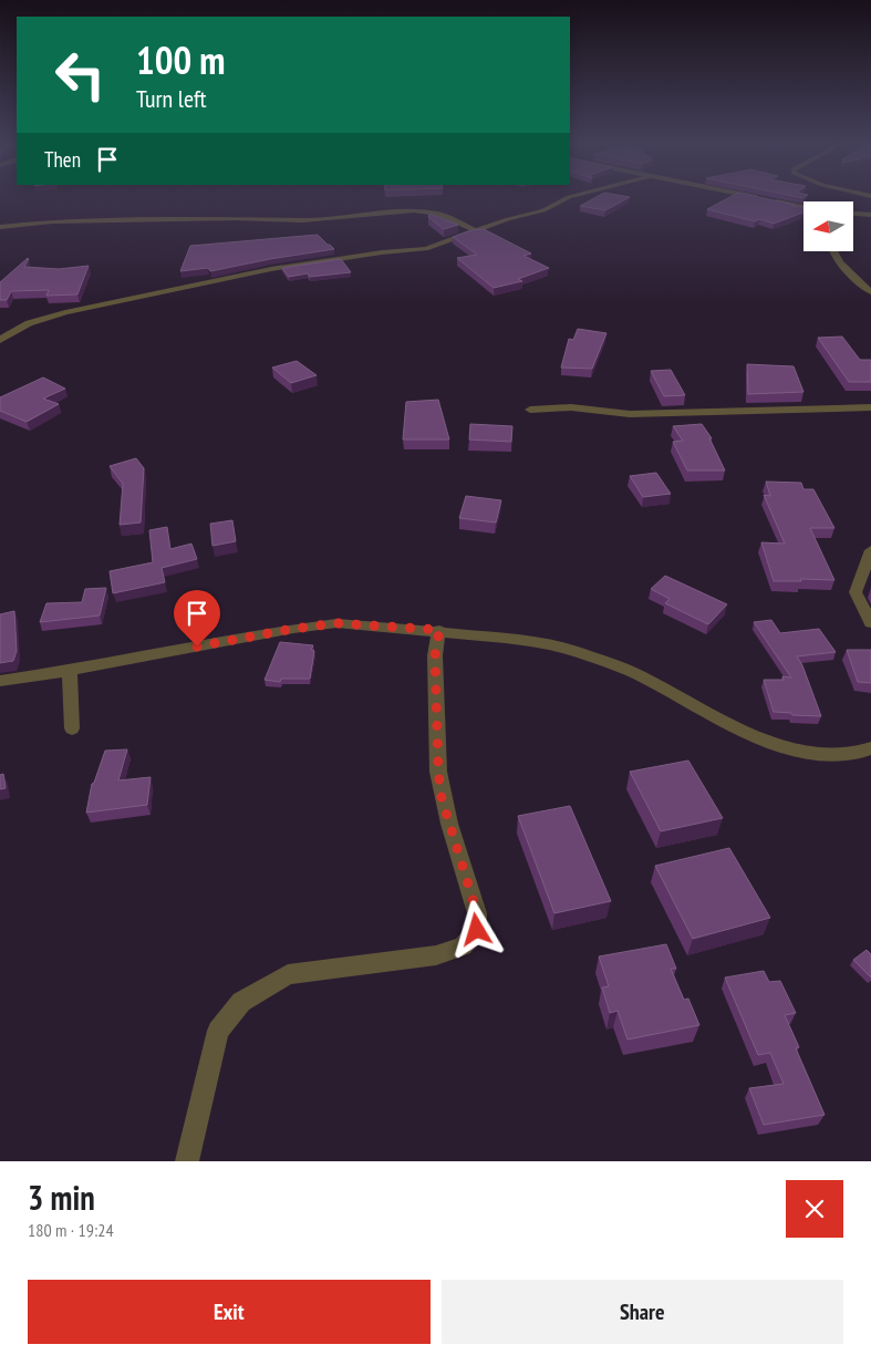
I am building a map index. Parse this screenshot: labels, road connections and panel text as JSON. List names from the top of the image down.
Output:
{
  "north": "left",
  "page": {
    "turn": ["100 m", "Turn left"],
    "then": "Then",
    "heading": ["3 min", "180 m · 19:24"],
    "buttons": ["Exit", "Share"]
  }
}
